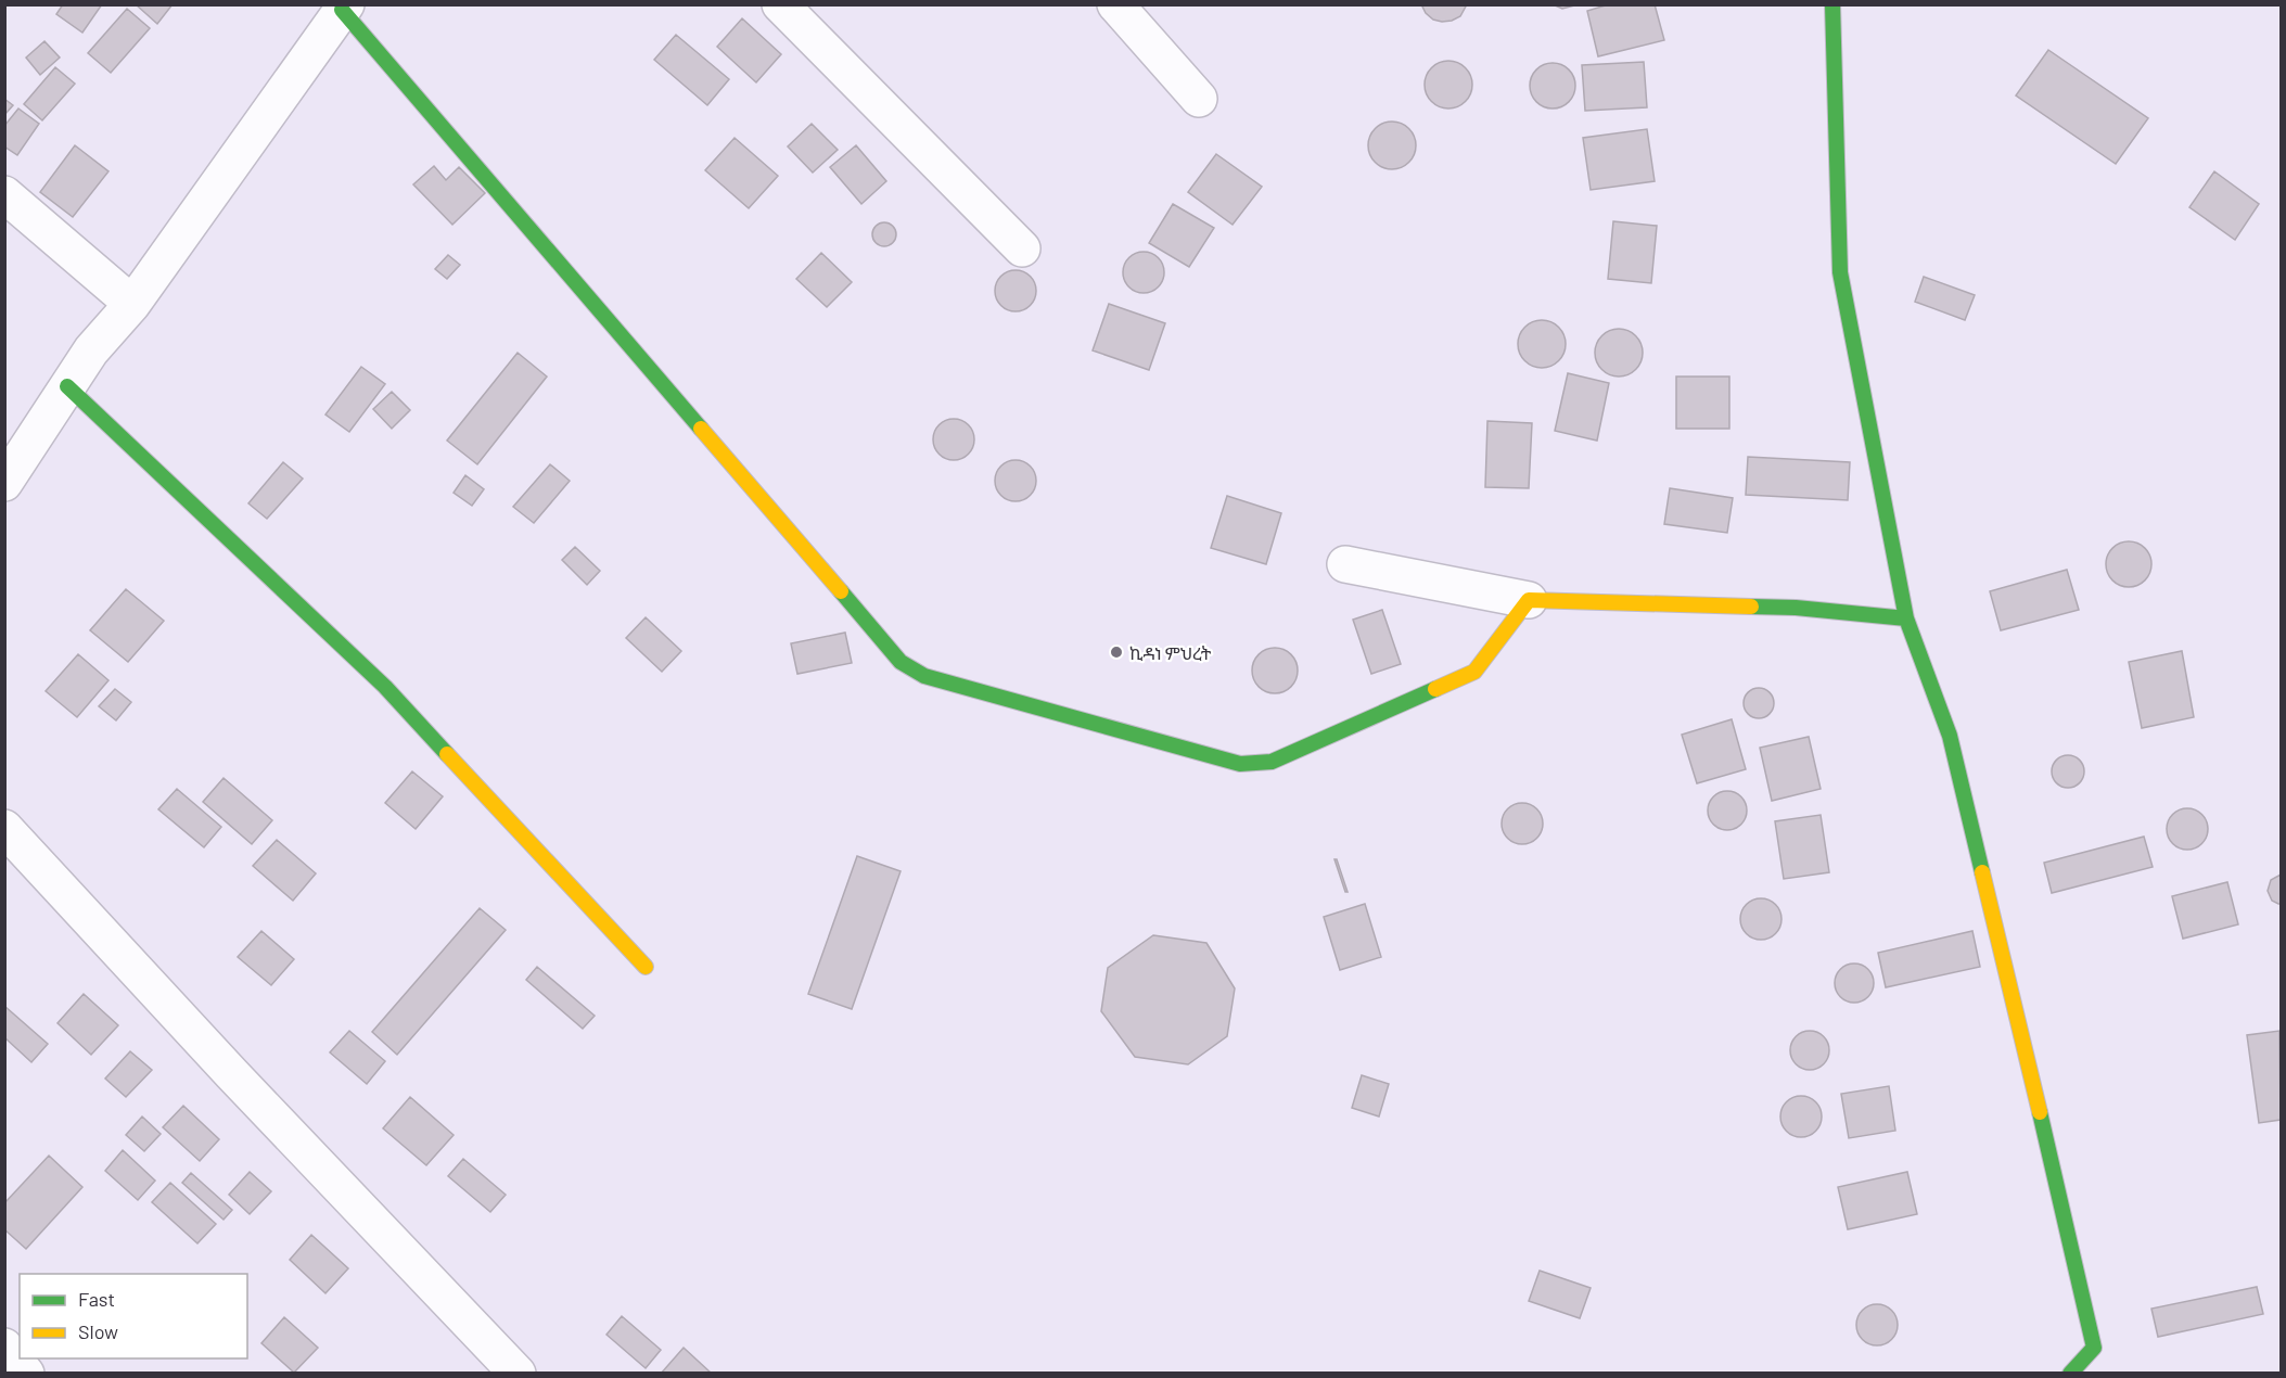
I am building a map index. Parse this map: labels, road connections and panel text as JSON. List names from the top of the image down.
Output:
{
  "places": ["ኪዳነ ምህረት"],
  "legend": ["Fast", "Slow"]
}
